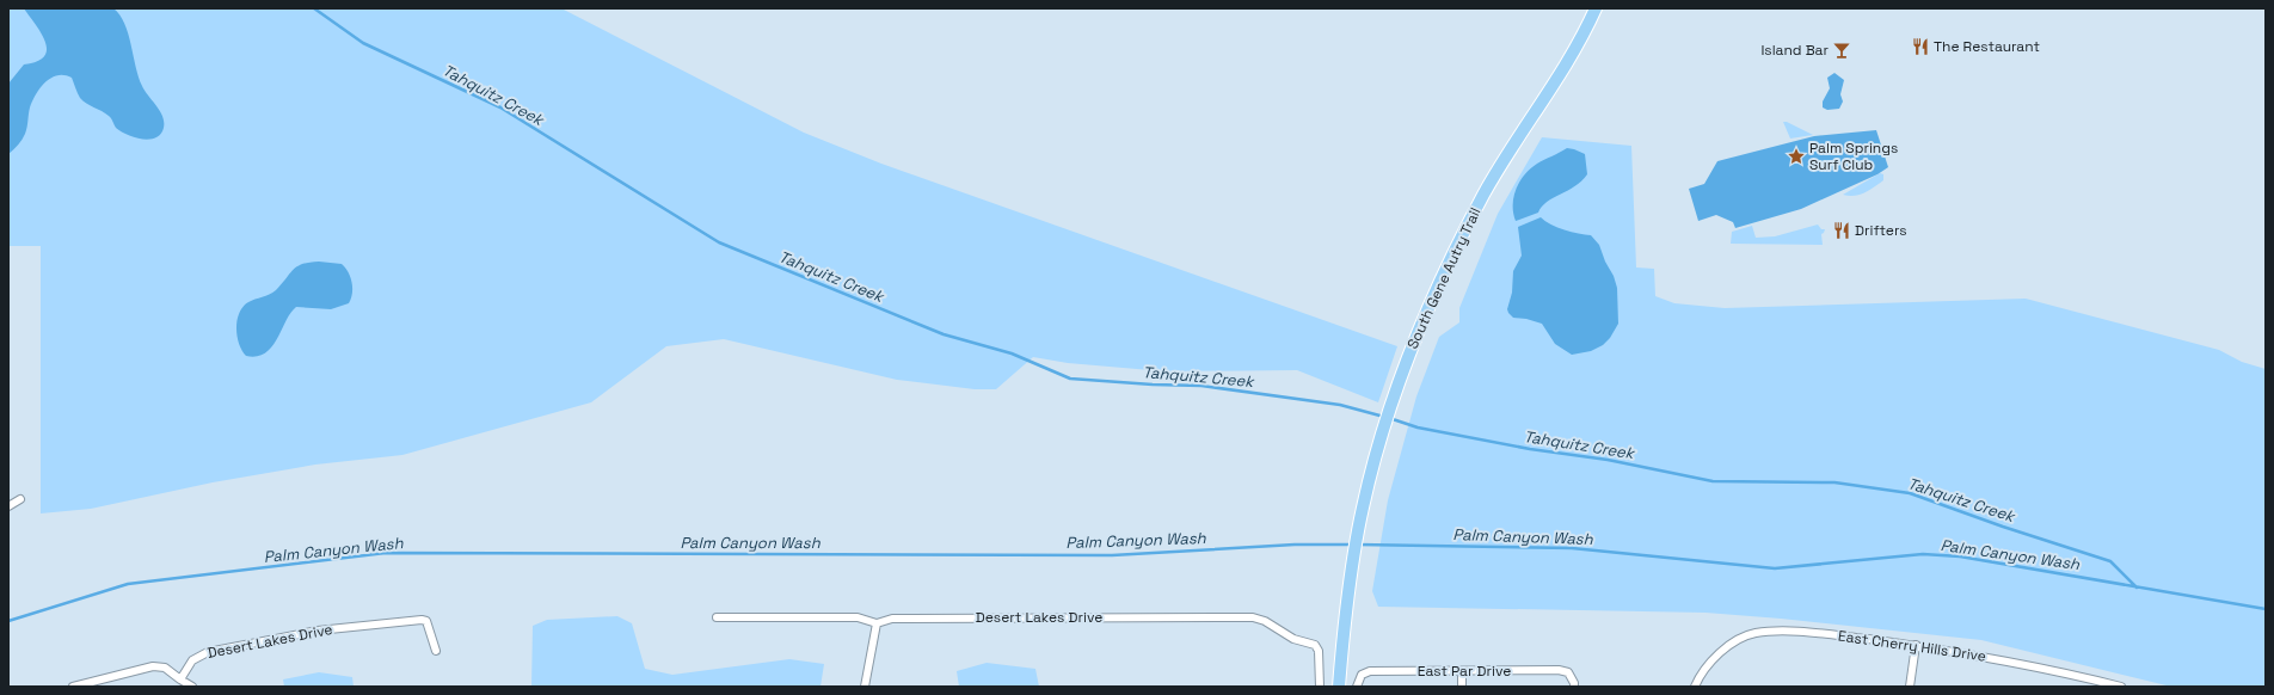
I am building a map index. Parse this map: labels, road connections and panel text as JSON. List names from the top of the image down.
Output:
{
  "streets": {
    "main road": ["South Gene Autry Trail"],
    "street": ["Desert Lakes Drive", "East Cherry Hills Drive", "East Par Drive"]
  },
  "water": ["Tahquitz Creek", "Palm Canyon Wash"],
  "places": {
    "restaurant": ["The Restaurant", "Drifters"],
    "bar": ["Island Bar"],
    "place": ["Palm Springs Surf Club"]
  }
}
